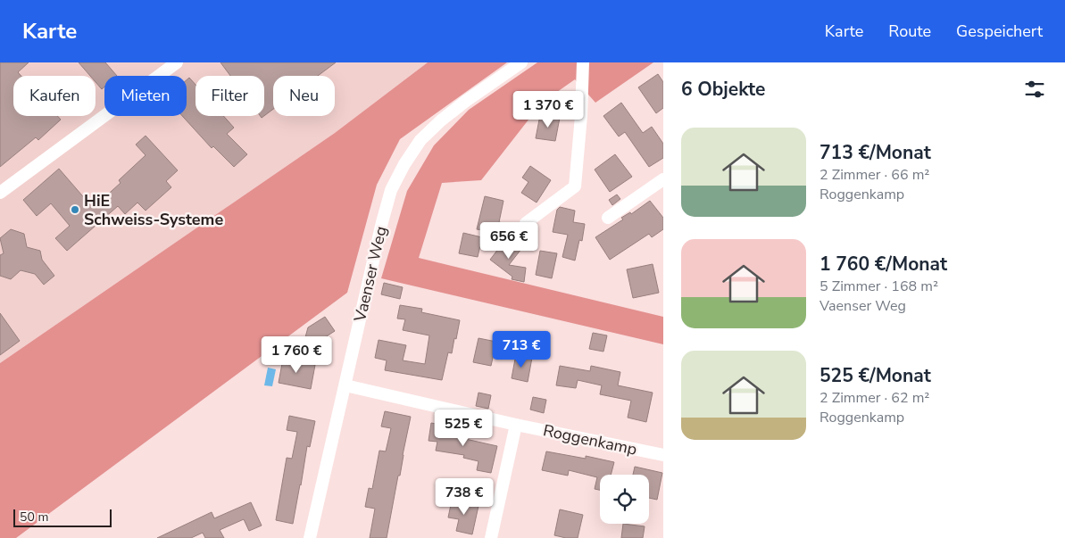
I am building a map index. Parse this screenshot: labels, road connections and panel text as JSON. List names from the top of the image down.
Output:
{
  "streets": {
    "street": ["Vaenser Weg", "Roggenkamp"]
  },
  "crossings": [
    ["Vaenser Weg", "Roggenkamp"]
  ],
  "places": ["HiE Schweiss-Systeme"],
  "scale_bar": "50 m",
  "page": {
    "header": "Karte",
    "nav": ["Karte", "Route", "Gespeichert"],
    "heading": "6 Objekte",
    "chip": [
      "Kaufen",
      "Mieten",
      "Filter",
      "Neu"
    ],
    "price": [
      "1 370 €",
      "656 €",
      "713 €",
      "1 760 €",
      "525 €",
      "738 €"
    ],
    "list": [
      {
        "name": "713 €/Monat",
        "note": "2 Zimmer · 66 m² · Roggenkamp"
      },
      {
        "name": "1 760 €/Monat",
        "note": "5 Zimmer · 168 m² · Vaenser Weg"
      },
      {
        "name": "525 €/Monat",
        "note": "2 Zimmer · 62 m² · Roggenkamp"
      }
    ],
    "scale": "50 m"
  }
}
